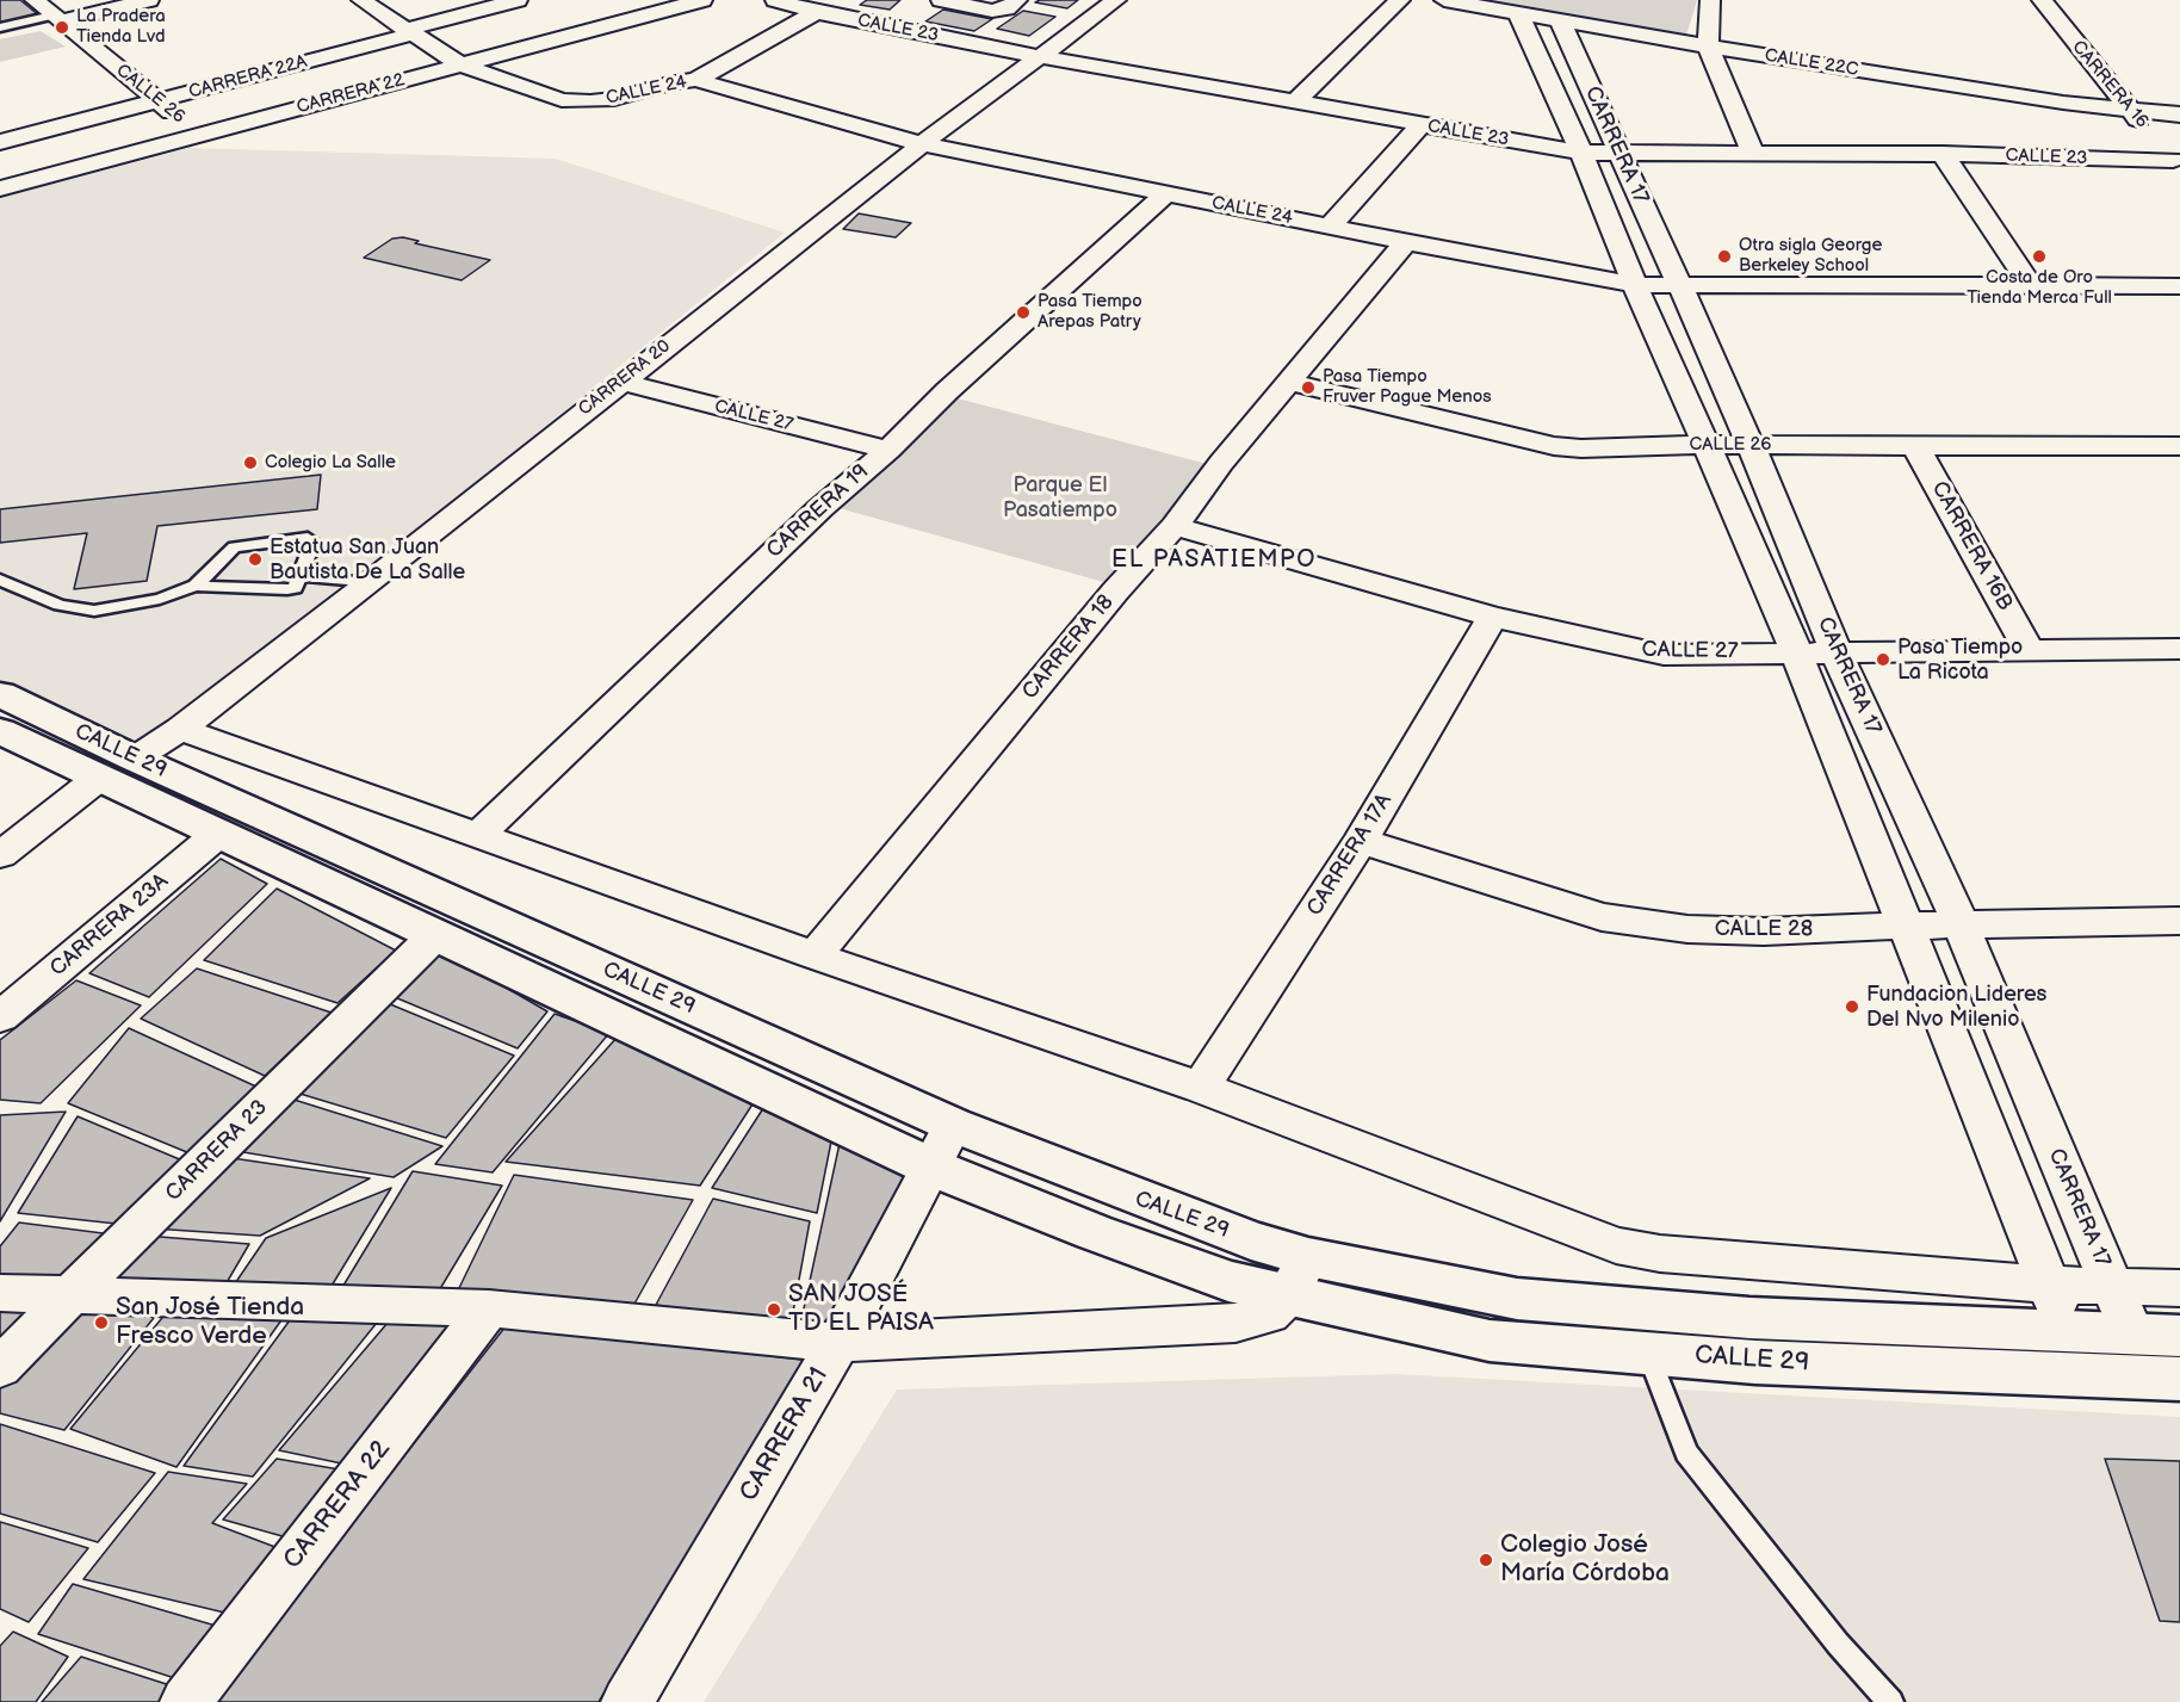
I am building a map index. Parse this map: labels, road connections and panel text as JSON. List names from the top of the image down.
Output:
{
  "streets": {
    "main road": ["CALLE 29"],
    "street": [
      "CALLE 23",
      "CALLE 22C",
      "CARRERA 22A",
      "CARRERA 16",
      "CALLE 24",
      "CALLE 26",
      "CARRERA 22",
      "CARRERA 17",
      "CARRERA 20",
      "CALLE 27",
      "CARRERA 19",
      "CARRERA 16B",
      "CARRERA 18",
      "CARRERA 17A",
      "CARRERA 23A",
      "CALLE 28",
      "CARRERA 23",
      "CARRERA 21"
    ]
  },
  "crossings": [
    ["CALLE 23", "CARRERA 16"],
    ["CALLE 23", "CARRERA 17"],
    ["CALLE 23", "CARRERA 20"],
    ["CALLE 22C", "CARRERA 16"],
    ["CALLE 22C", "CARRERA 17"],
    ["CARRERA 22A", "CALLE 24"],
    ["CARRERA 22A", "CALLE 26"],
    ["CALLE 24", "CARRERA 22"],
    ["CALLE 24", "CARRERA 17"],
    ["CALLE 24", "CARRERA 20"],
    ["CALLE 24", "CARRERA 19"],
    ["CALLE 24", "CARRERA 18"],
    ["CALLE 26", "CARRERA 22"],
    ["CALLE 26", "CARRERA 17"],
    ["CALLE 26", "CARRERA 16B"],
    ["CALLE 26", "CARRERA 18"],
    ["CARRERA 17", "CALLE 27"],
    ["CARRERA 17", "CALLE 29"],
    ["CARRERA 17", "CALLE 28"],
    ["CARRERA 20", "CALLE 27"],
    ["CARRERA 20", "CALLE 29"],
    ["CALLE 27", "CARRERA 19"],
    ["CALLE 27", "CARRERA 16B"],
    ["CALLE 27", "CARRERA 18"],
    ["CALLE 27", "CARRERA 17A"],
    ["CALLE 29", "CARRERA 23A"],
    ["CALLE 29", "CARRERA 23"],
    ["CALLE 29", "CARRERA 21"],
    ["CARRERA 17A", "CALLE 28"]
  ],
  "districts": ["EL PASATIEMPO"],
  "parks": ["Parque El Pasatiempo"],
  "places": [
    "La Pradera Tienda Lvd",
    "Otra sigla George Berkeley School",
    "Costa de Oro Tienda Merca Full",
    "Pasa Tiempo Arepas Patry",
    "Pasa Tiempo Fruver Pague Menos",
    "Colegio La Salle",
    "Estatua San Juan Bautista De La Salle",
    "Pasa Tiempo La Ricota",
    "Fundacion Lideres Del Nvo Milenio",
    "SAN JOSÉ TD EL PAISA",
    "San José Tienda Fresco Verde",
    "Colegio José María Córdoba"
  ]
}
